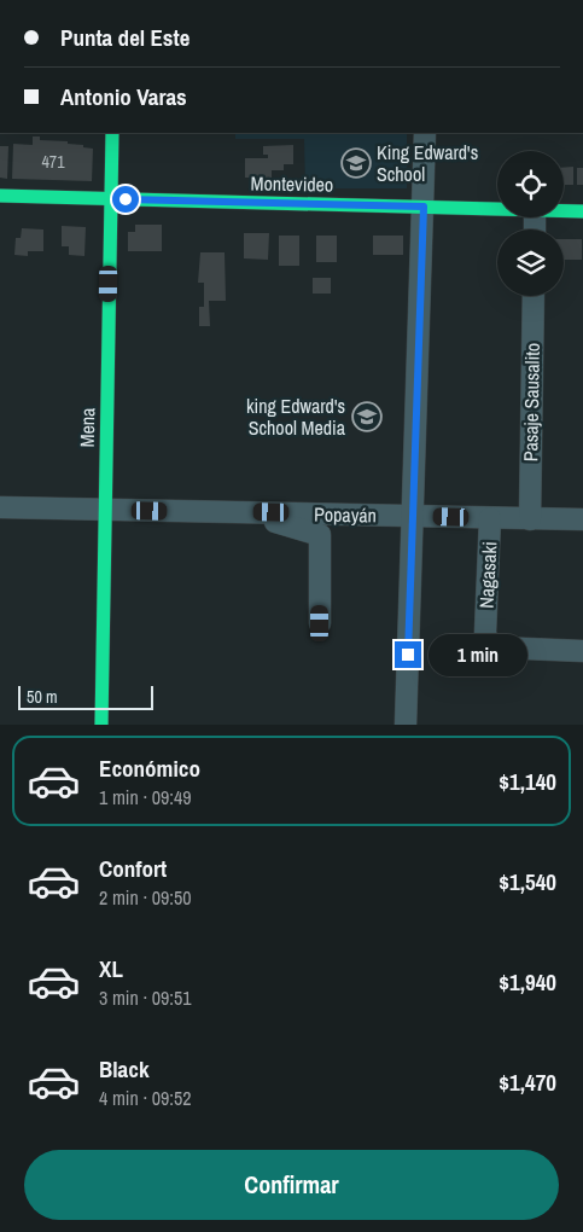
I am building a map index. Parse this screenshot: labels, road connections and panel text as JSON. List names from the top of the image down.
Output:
{
  "streets": {
    "street": [
      "Montevideo",
      "Pasaje Sausalito",
      "Mena",
      "Popayán",
      "Nagasaki"
    ]
  },
  "crossings": [
    ["Montevideo", "Mena"],
    ["Pasaje Sausalito", "Popayán"],
    ["Mena", "Popayán"],
    ["Popayán", "Nagasaki"]
  ],
  "places": {
    "school or university": ["King Edward's School", "king Edward's School Media"]
  },
  "house_numbers": ["471"],
  "scale_bar": "50 m",
  "page": {
    "banner": ["Punta del Este", "Antonio Varas"],
    "bubble": "1 min",
    "scale": "50 m",
    "list": [
      {
        "name": "Económico",
        "note": "1 min · 09:49",
        "value": "$1,140"
      },
      {
        "name": "Confort",
        "note": "2 min · 09:50",
        "value": "$1,540"
      },
      {
        "name": "XL",
        "note": "3 min · 09:51",
        "value": "$1,940"
      },
      {
        "name": "Black",
        "note": "4 min · 09:52",
        "value": "$1,470"
      }
    ],
    "buttons": "Confirmar"
  }
}
